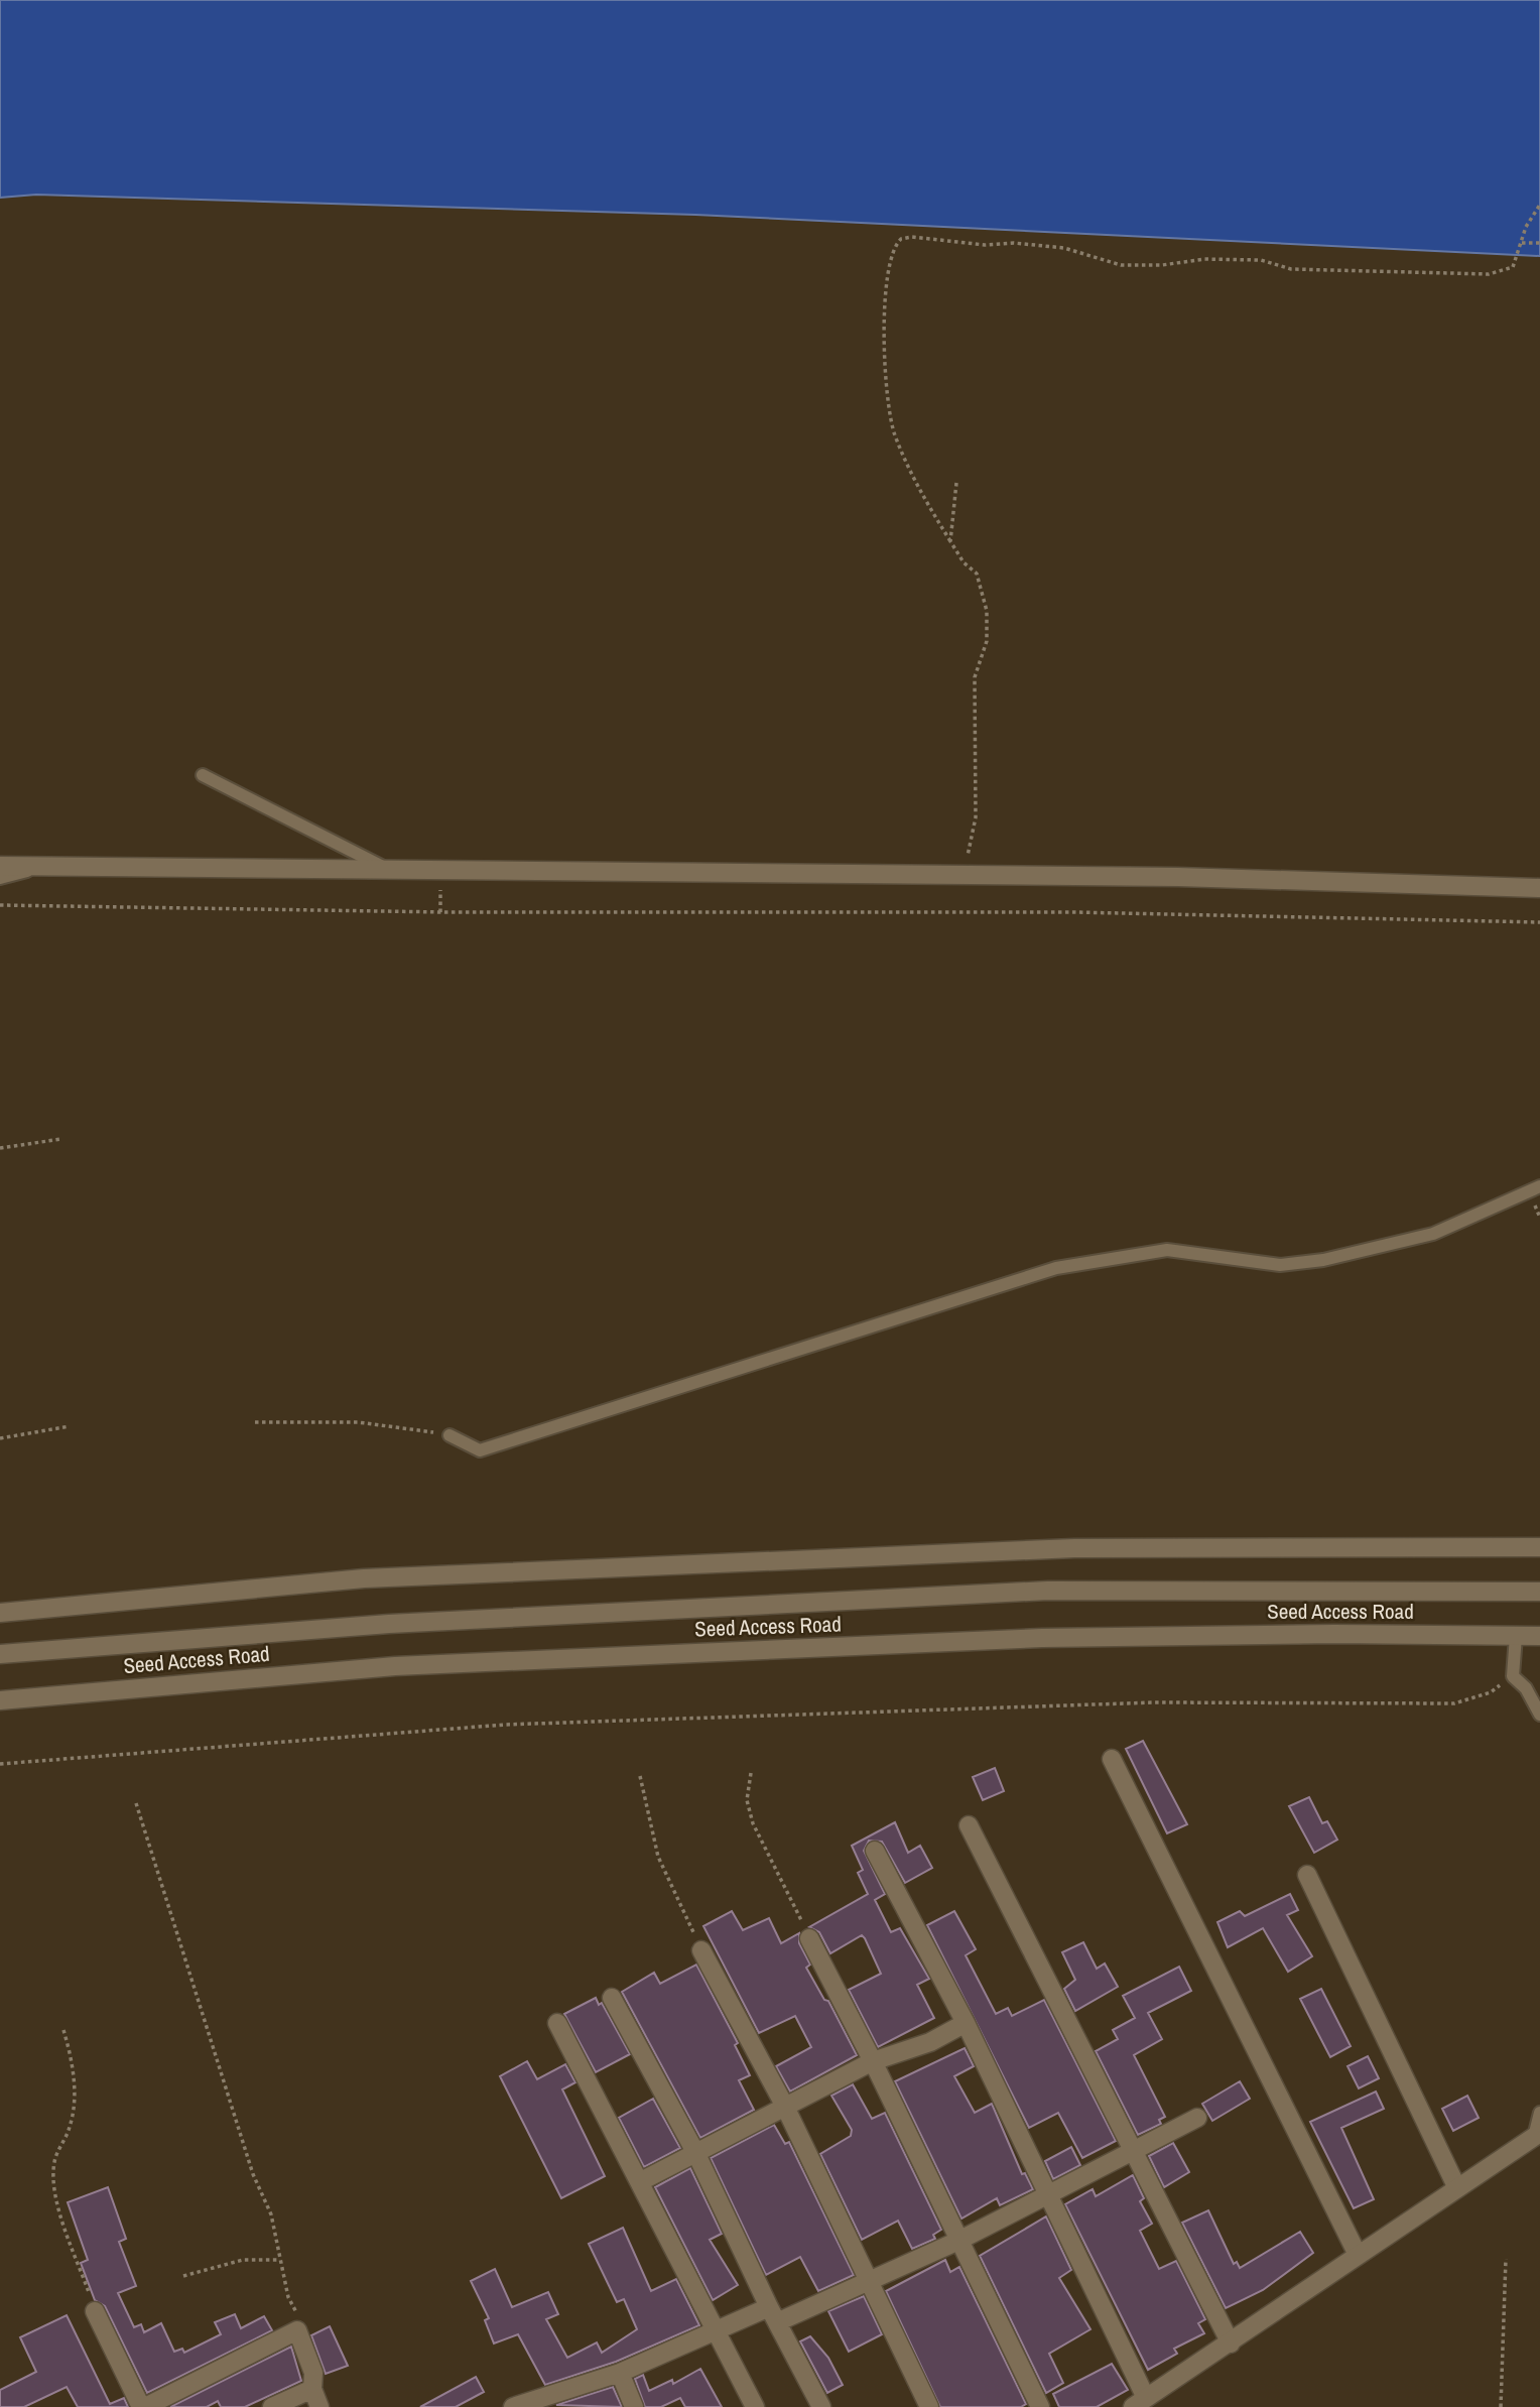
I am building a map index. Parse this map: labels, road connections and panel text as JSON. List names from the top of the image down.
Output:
{
  "streets": {
    "street": ["Seed Access Road"]
  }
}
